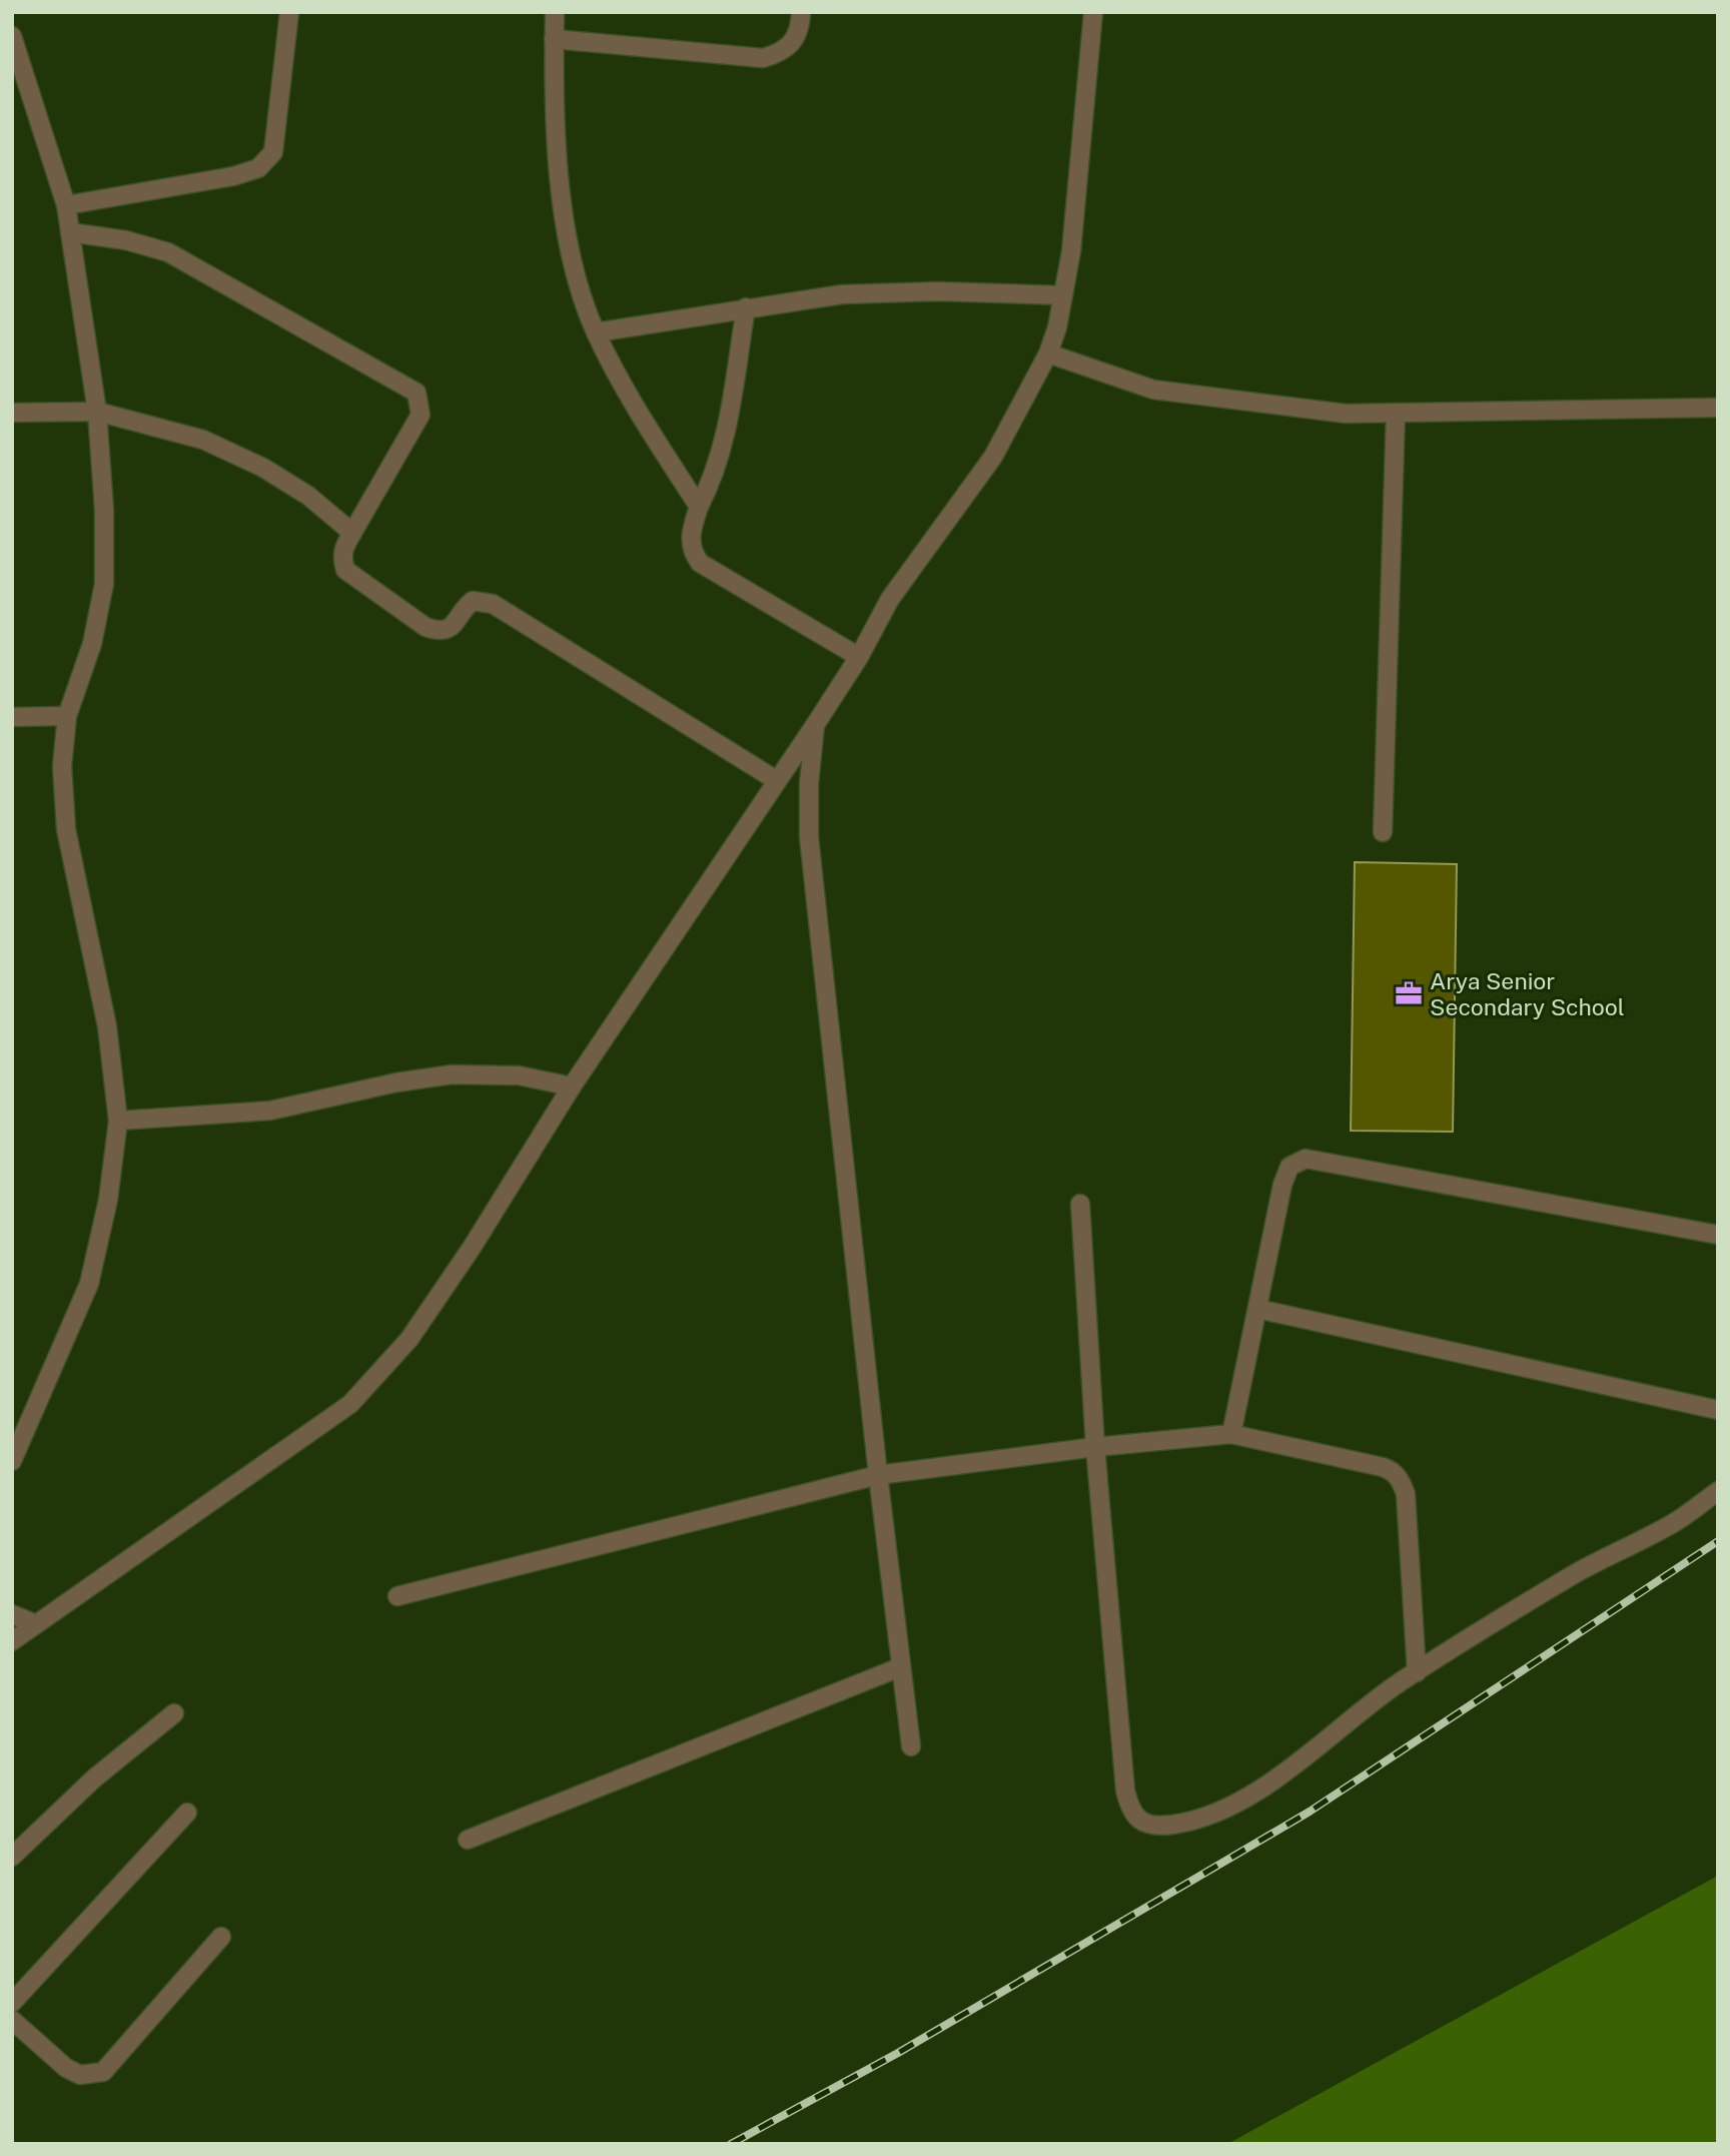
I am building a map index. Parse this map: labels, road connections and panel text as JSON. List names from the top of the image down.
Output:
{
  "places": {
    "office": ["Arya Senior Secondary School"]
  }
}
